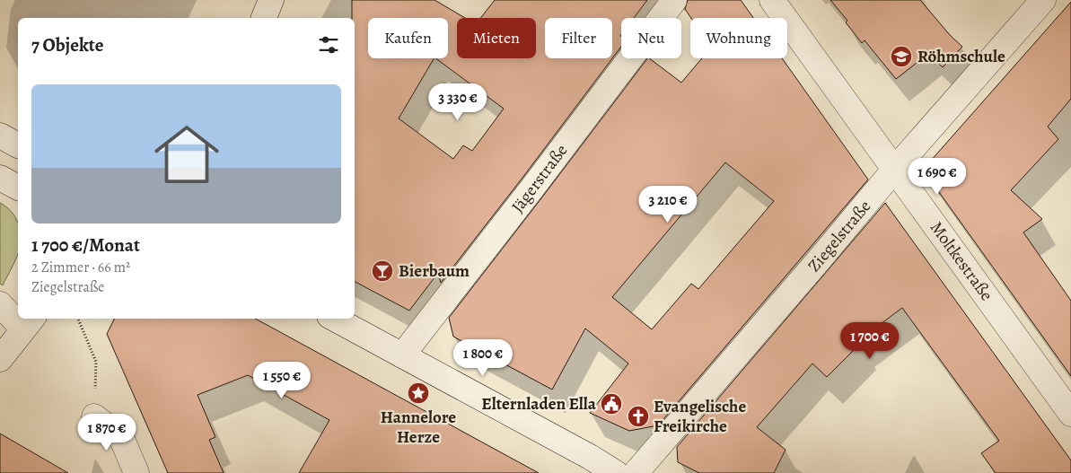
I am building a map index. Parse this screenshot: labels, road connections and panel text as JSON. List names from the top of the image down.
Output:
{
  "streets": {
    "street": ["Jägerstraße", "Ziegelstraße", "Moltkestraße"]
  },
  "crossings": [
    ["Ziegelstraße", "Moltkestraße"]
  ],
  "places": {
    "school or university": ["Röhmschule"],
    "bar": ["Bierbaum"],
    "place": ["Hannelore Herze"],
    "public building": ["Elternladen Ella"],
    "church": ["Evangelische Freikirche"]
  },
  "page": {
    "chip": [
      "Kaufen",
      "Mieten",
      "Filter",
      "Neu",
      "Wohnung"
    ],
    "heading": "7 Objekte",
    "list": [
      {
        "name": "1 700 €/Monat",
        "note": "2 Zimmer · 66 m² · Ziegelstraße"
      }
    ],
    "price": [
      "3 330 €",
      "1 690 €",
      "3 210 €",
      "1 700 €",
      "1 800 €",
      "1 550 €",
      "1 870 €"
    ]
  }
}
